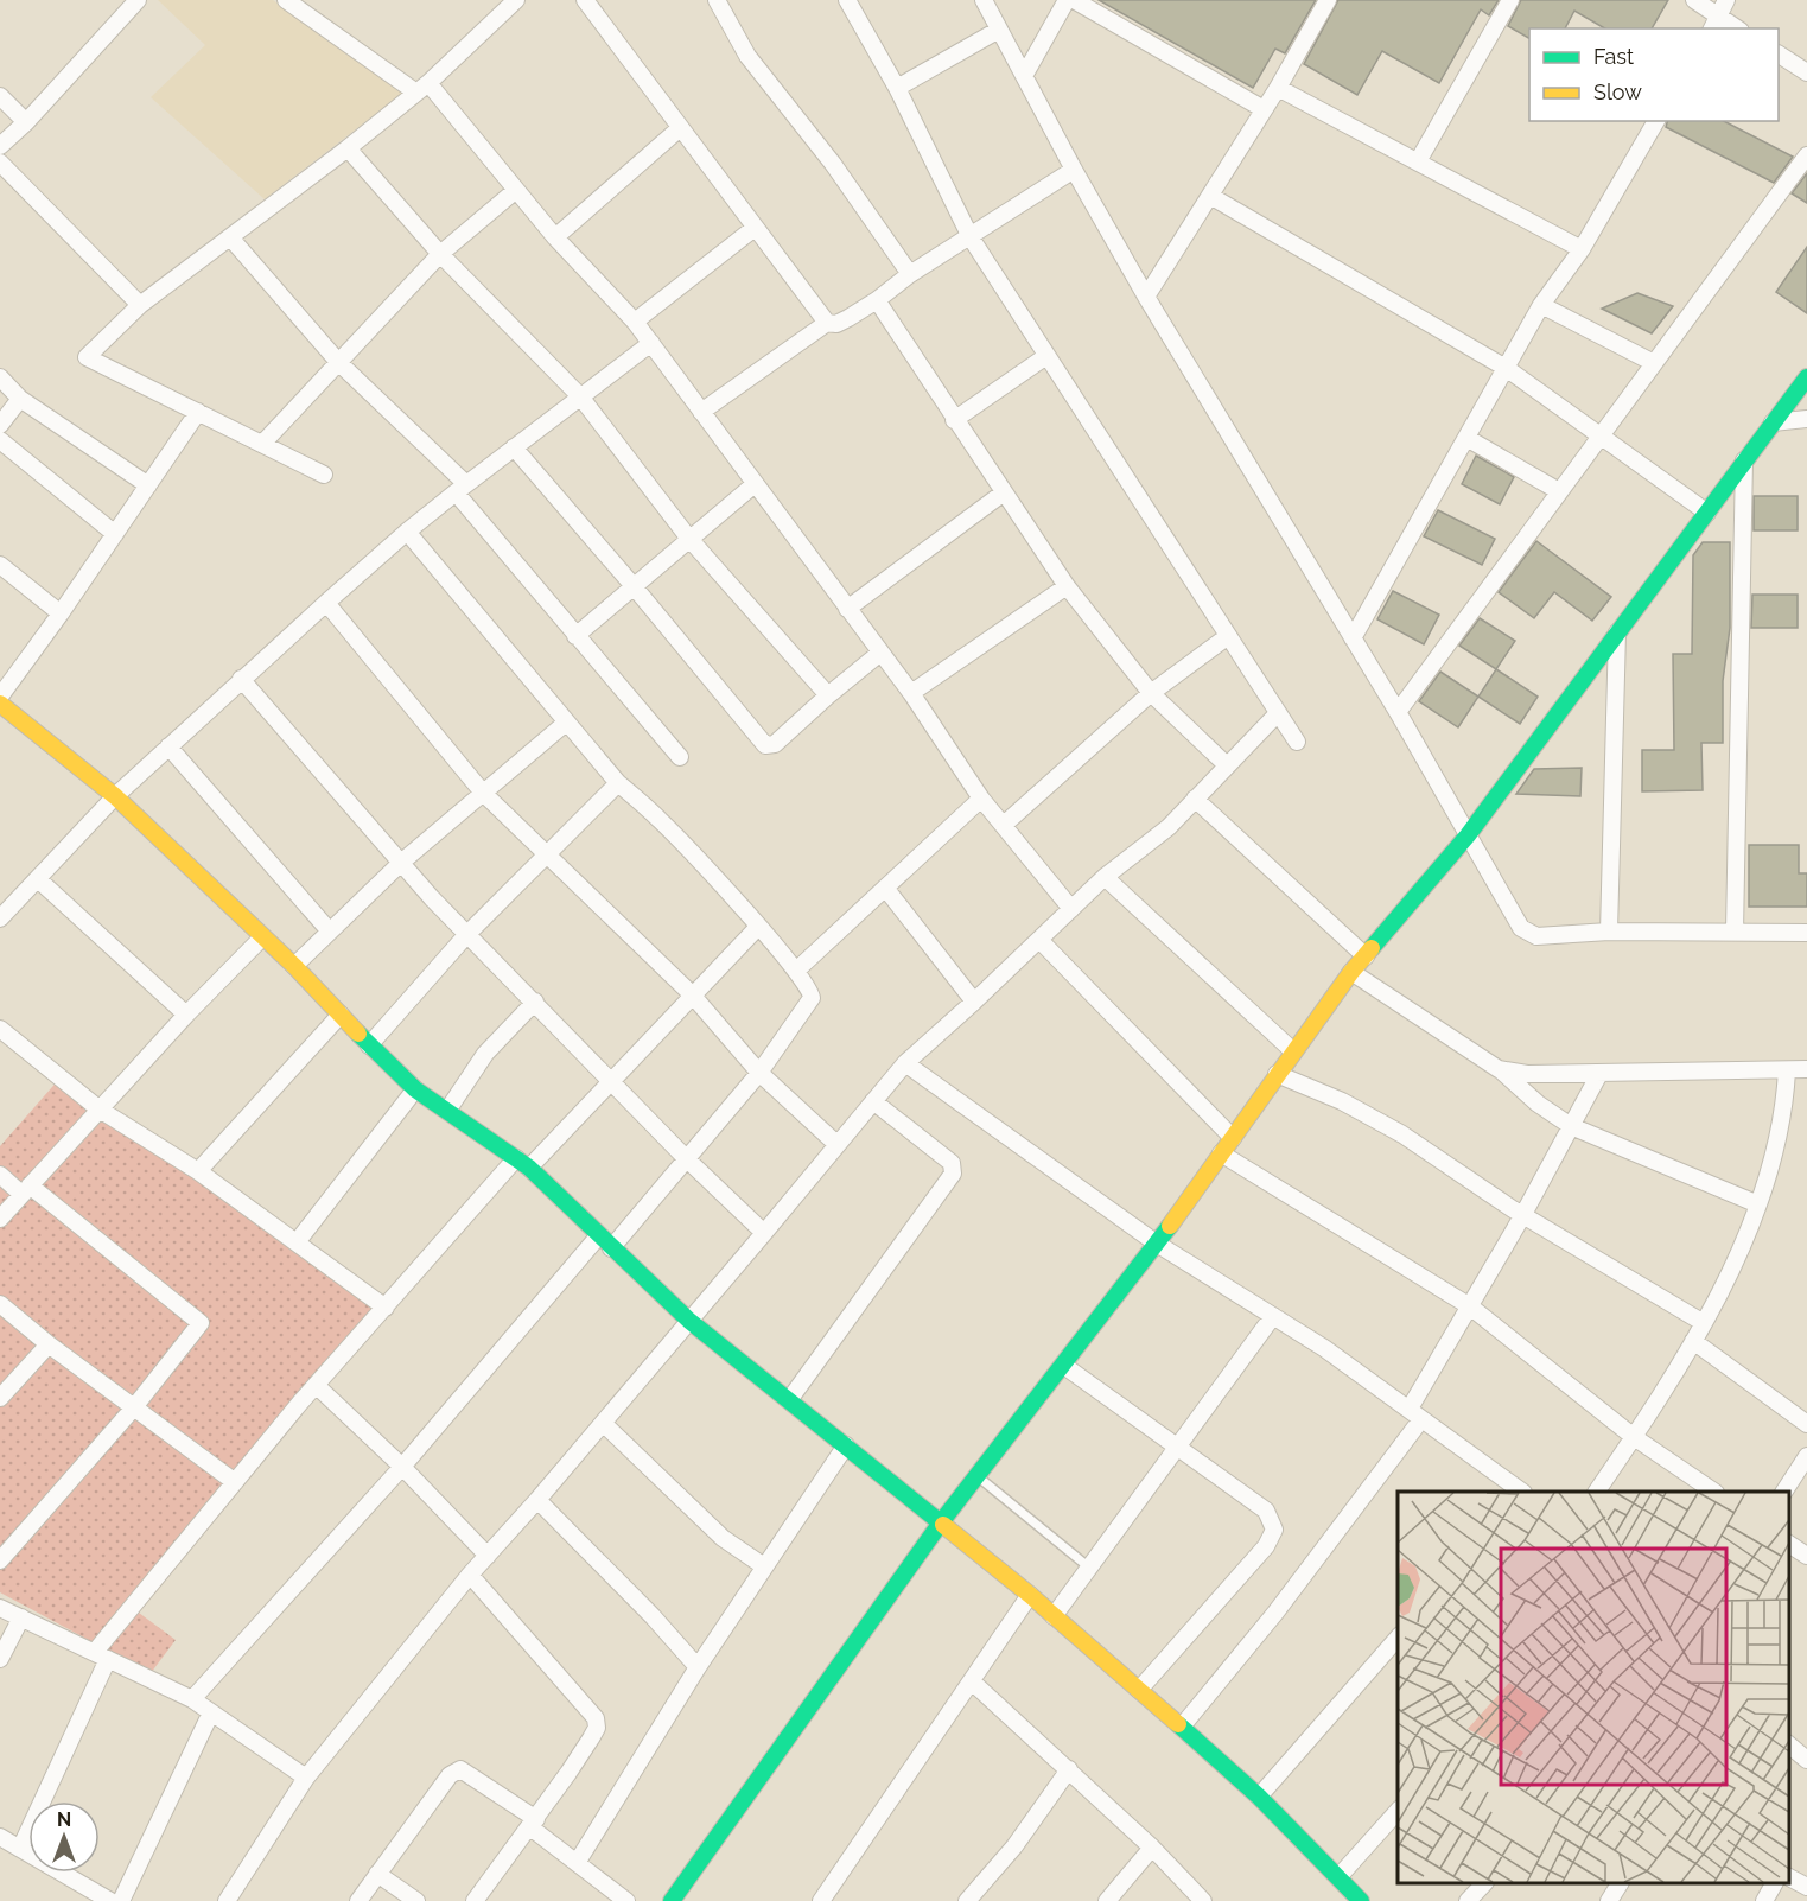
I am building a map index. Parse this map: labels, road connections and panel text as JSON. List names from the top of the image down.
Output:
{
  "legend": ["Fast", "Slow"],
  "north": "top"
}
